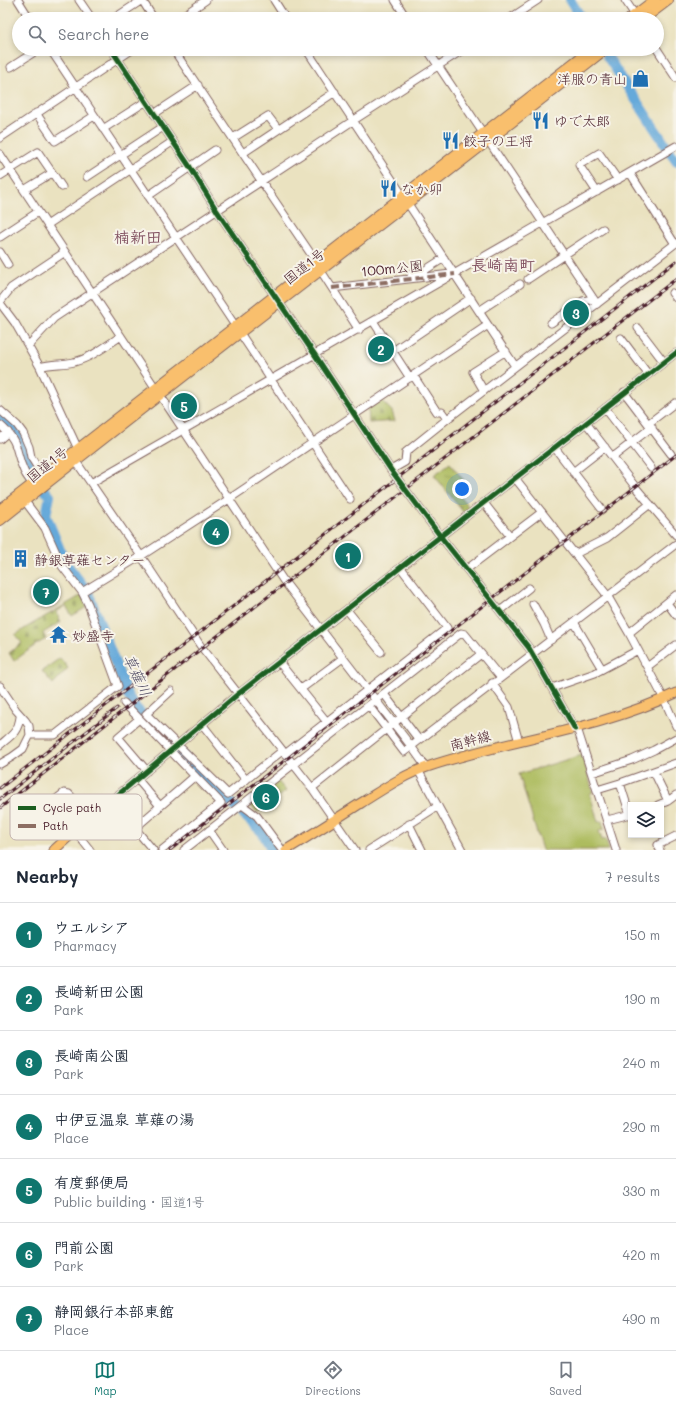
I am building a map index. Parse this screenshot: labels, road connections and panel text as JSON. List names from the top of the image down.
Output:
{
  "streets": {
    "highway": ["国道1号"],
    "main road": ["南幹線"],
    "street": ["100m公園"]
  },
  "districts": ["楠新田", "長崎南町"],
  "water": ["草薙川"],
  "places": {
    "shop": ["洋服の青山"],
    "restaurant": ["ゆで太郎", "餃子の王将", "なか卯"],
    "building": ["静銀草薙センター"],
    "temple": ["妙盛寺"]
  },
  "legend": ["Cycle path", "Path"],
  "page": {
    "search": "Search here",
    "pins": [
      "3",
      "2",
      "5",
      "4",
      "1",
      "7",
      "6"
    ],
    "heading": ["Nearby", "7 results"],
    "list": [
      {
        "mark": "1",
        "name": "ウエルシア",
        "note": "Pharmacy",
        "value": "150 m"
      },
      {
        "mark": "2",
        "name": "長崎新田公園",
        "note": "Park",
        "value": "190 m"
      },
      {
        "mark": "3",
        "name": "長崎南公園",
        "note": "Park",
        "value": "240 m"
      },
      {
        "mark": "4",
        "name": "中伊豆温泉 草薙の湯",
        "note": "Place",
        "value": "290 m"
      },
      {
        "mark": "5",
        "name": "有度郵便局",
        "note": "Public building · 国道1号",
        "value": "330 m"
      },
      {
        "mark": "6",
        "name": "門前公園",
        "note": "Park",
        "value": "420 m"
      },
      {
        "mark": "7",
        "name": "静岡銀行本部東館",
        "note": "Place",
        "value": "490 m"
      }
    ],
    "nav": ["Map", "Directions", "Saved"]
  }
}
